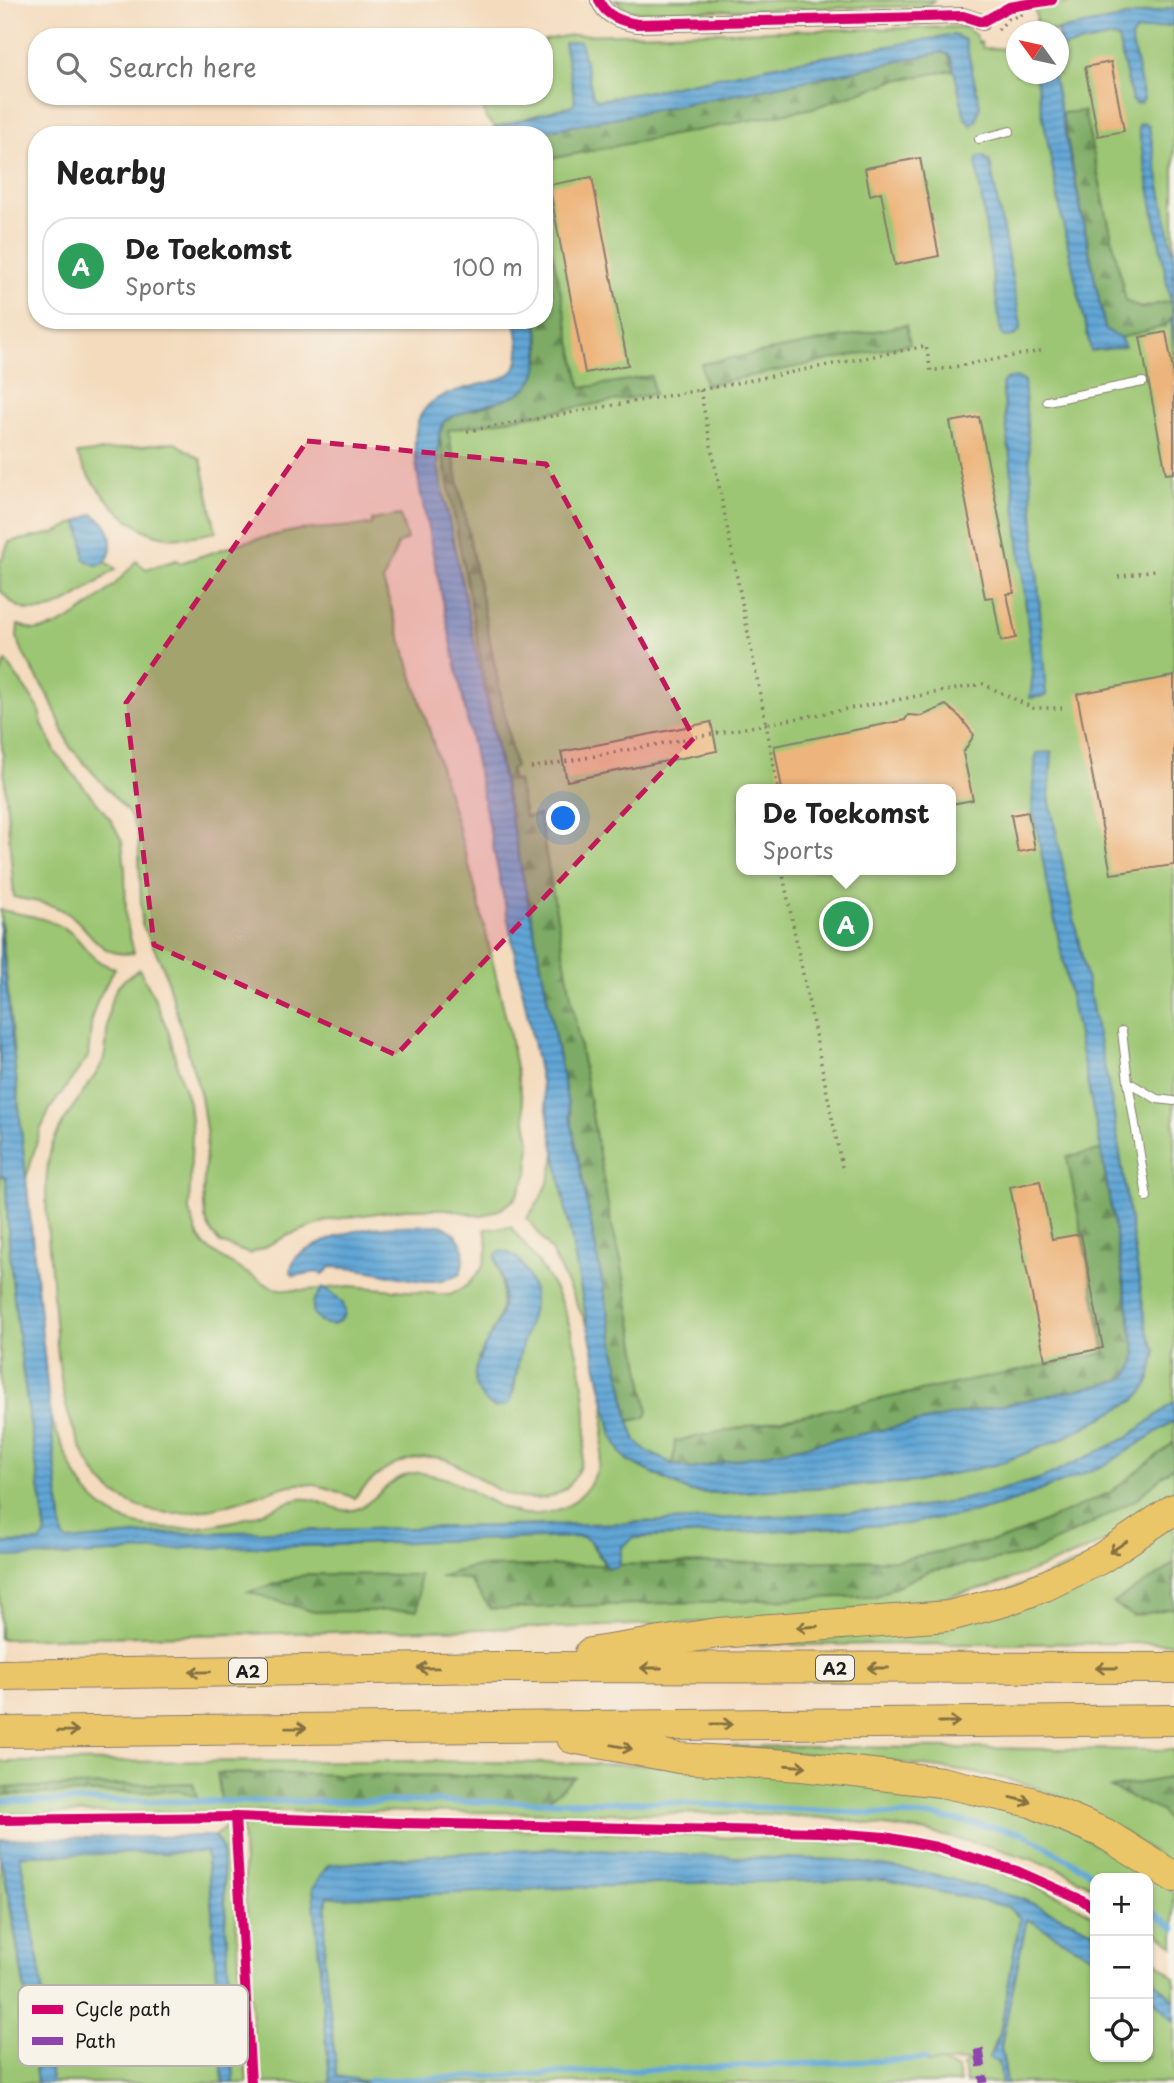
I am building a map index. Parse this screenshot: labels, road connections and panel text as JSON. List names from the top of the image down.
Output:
{
  "streets": {
    "highway": ["A2"]
  },
  "legend": ["Cycle path", "Path"],
  "north": "top left",
  "page": {
    "search": "Search here",
    "heading": "Nearby",
    "list": [
      {
        "mark": "A",
        "name": "De Toekomst",
        "note": "Sports",
        "value": "100 m"
      }
    ],
    "popup": ["De Toekomst", "Sports"],
    "pins": "A",
    "map_buttons": ["+", "−"]
  }
}
